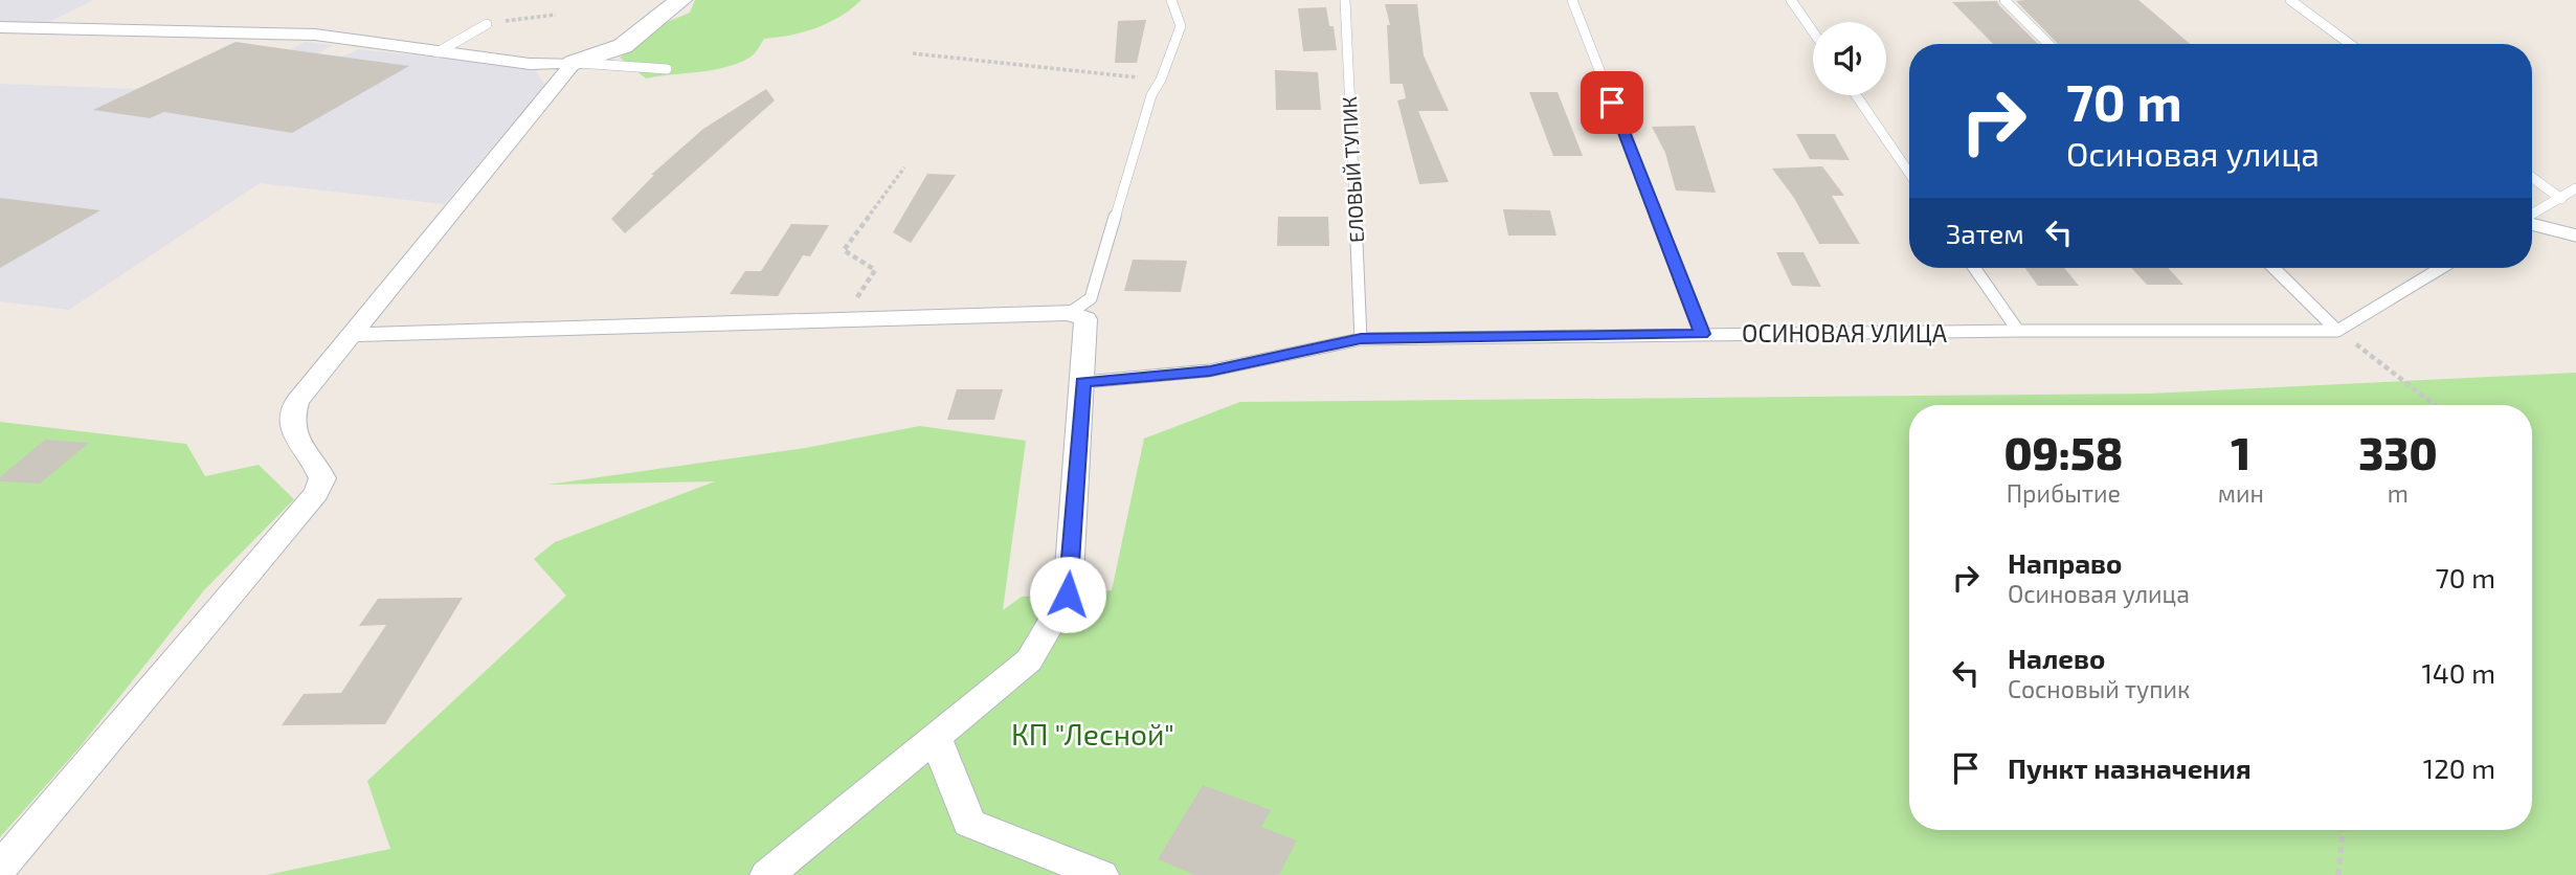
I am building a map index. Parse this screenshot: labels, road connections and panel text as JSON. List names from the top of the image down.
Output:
{
  "streets": {
    "lane": ["ЕЛОВЫЙ ТУПИК", "ОСИНОВАЯ УЛИЦА"]
  },
  "crossings": [
    ["ЕЛОВЫЙ ТУПИК", "ОСИНОВАЯ УЛИЦА"]
  ],
  "parks": ["КП \"Лесной\""],
  "page": {
    "turn": ["70 m", "Осиновая улица"],
    "then": "Затем",
    "eta": [
      "09:58",
      "Прибытие",
      "1",
      "мин",
      "330",
      "m"
    ],
    "list": [
      {
        "name": "Направо",
        "note": "Осиновая улица",
        "value": "70 m"
      },
      {
        "name": "Налево",
        "note": "Сосновый тупик",
        "value": "140 m"
      },
      {
        "name": "Пункт назначения",
        "value": "120 m"
      }
    ]
  }
}
